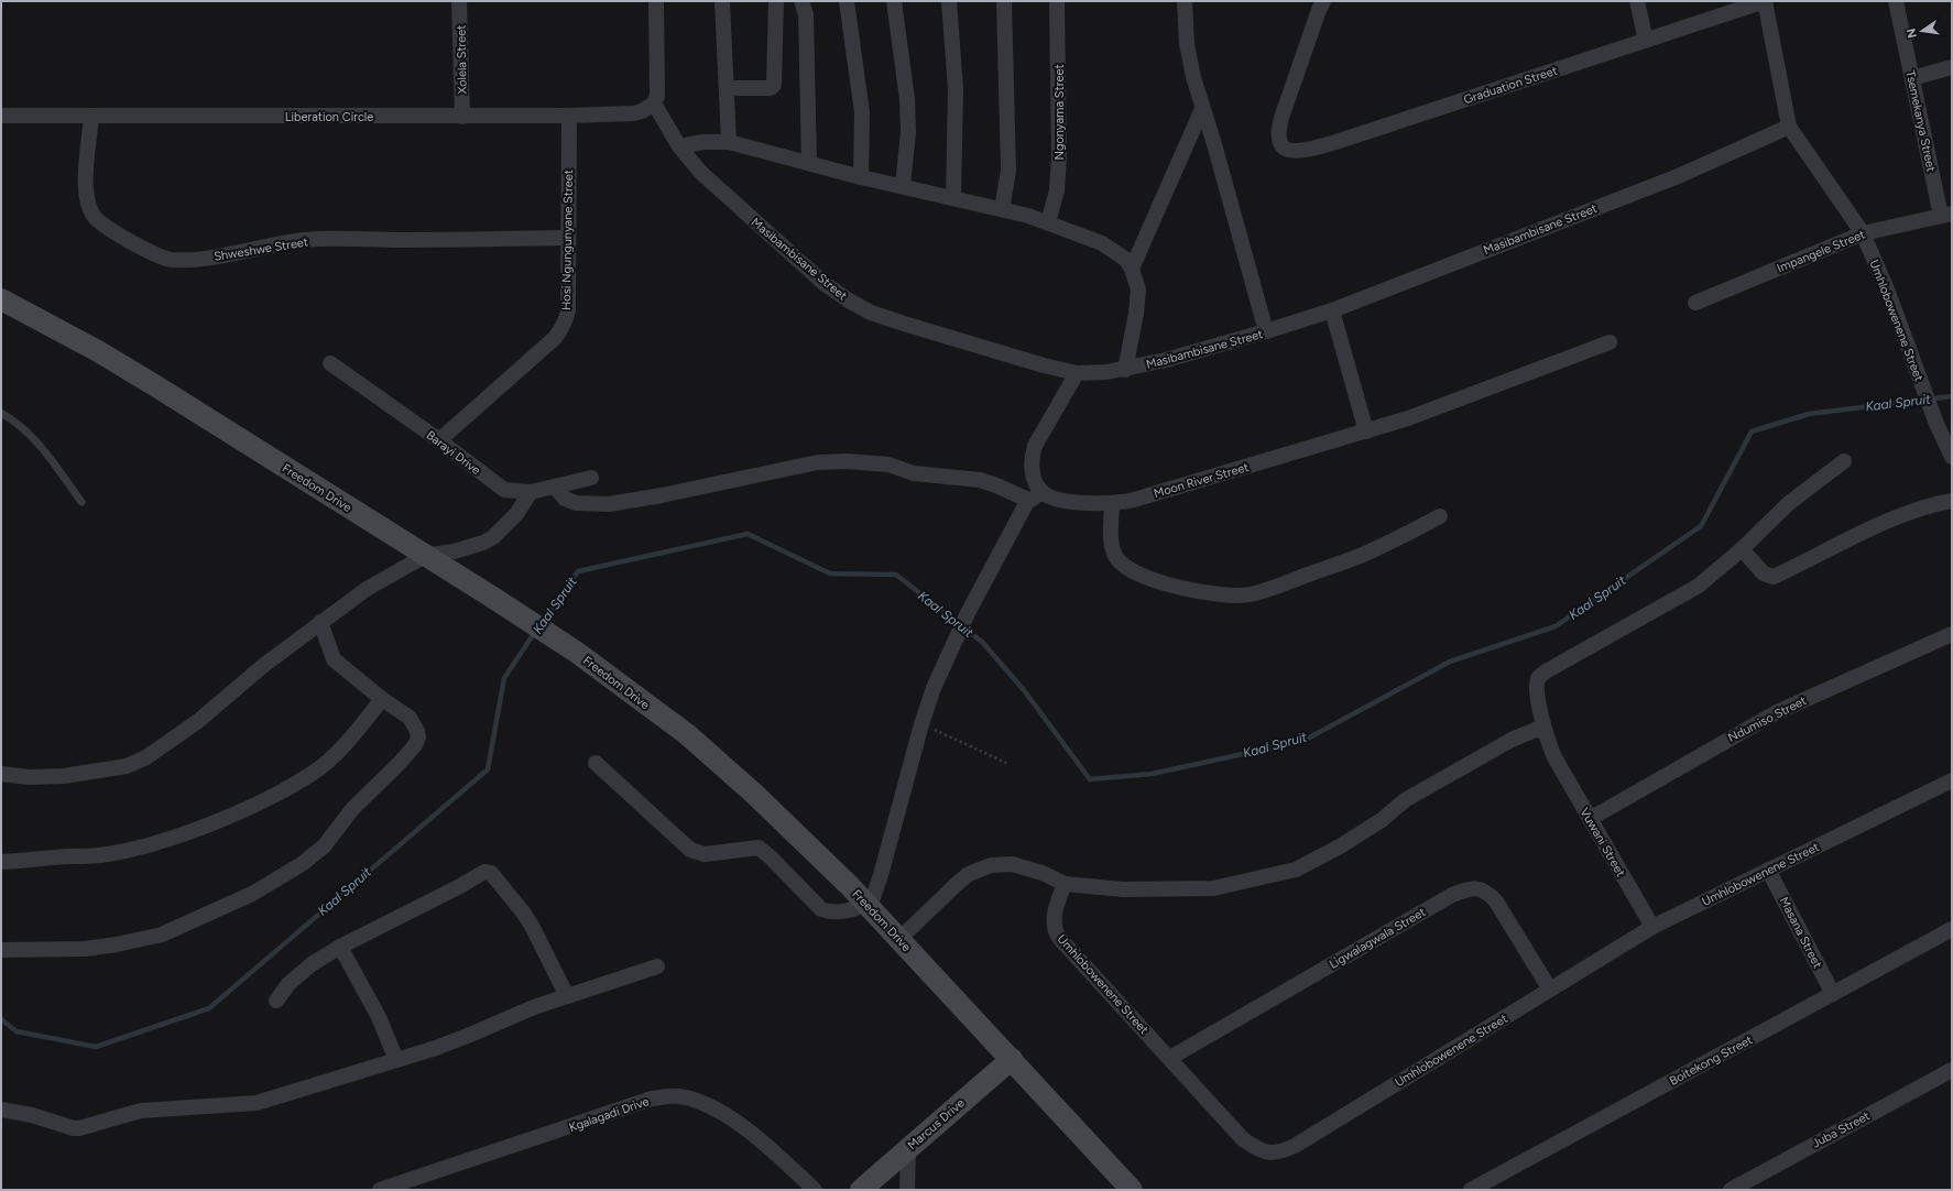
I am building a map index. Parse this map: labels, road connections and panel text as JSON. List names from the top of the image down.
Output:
{
  "streets": {
    "street": [
      "Xolela Street",
      "Graduation Street",
      "Ngonyama Street",
      "Liberation Circle",
      "Tsemekanya Street",
      "Masibambisane Street",
      "Hosi Ngungunyane Street",
      "Shweshwe Street",
      "Impangele Street",
      "Umhlobowenene Street",
      "Barayi Drive",
      "Moon River Street",
      "Freedom Drive",
      "Ndumiso Street",
      "Vuwani Street",
      "Masana Street",
      "Ligwalagwala Street",
      "Boitekong Street",
      "Kgalagadi Drive",
      "Marcus Drive",
      "Juba Street"
    ]
  },
  "crossings": [
    ["Xolela Street", "Liberation Circle"],
    ["Liberation Circle", "Masibambisane Street"],
    ["Liberation Circle", "Hosi Ngungunyane Street"],
    ["Liberation Circle", "Shweshwe Street"],
    ["Tsemekanya Street", "Impangele Street"],
    ["Masibambisane Street", "Umhlobowenene Street"],
    ["Hosi Ngungunyane Street", "Shweshwe Street"],
    ["Hosi Ngungunyane Street", "Barayi Drive"],
    ["Impangele Street", "Umhlobowenene Street"],
    ["Umhlobowenene Street", "Vuwani Street"],
    ["Umhlobowenene Street", "Masana Street"],
    ["Umhlobowenene Street", "Ligwalagwala Street"],
    ["Barayi Drive", "Moon River Street"],
    ["Freedom Drive", "Marcus Drive"],
    ["Ndumiso Street", "Vuwani Street"],
    ["Masana Street", "Boitekong Street"]
  ],
  "water": ["Kaal Spruit"],
  "north": "left"
}
